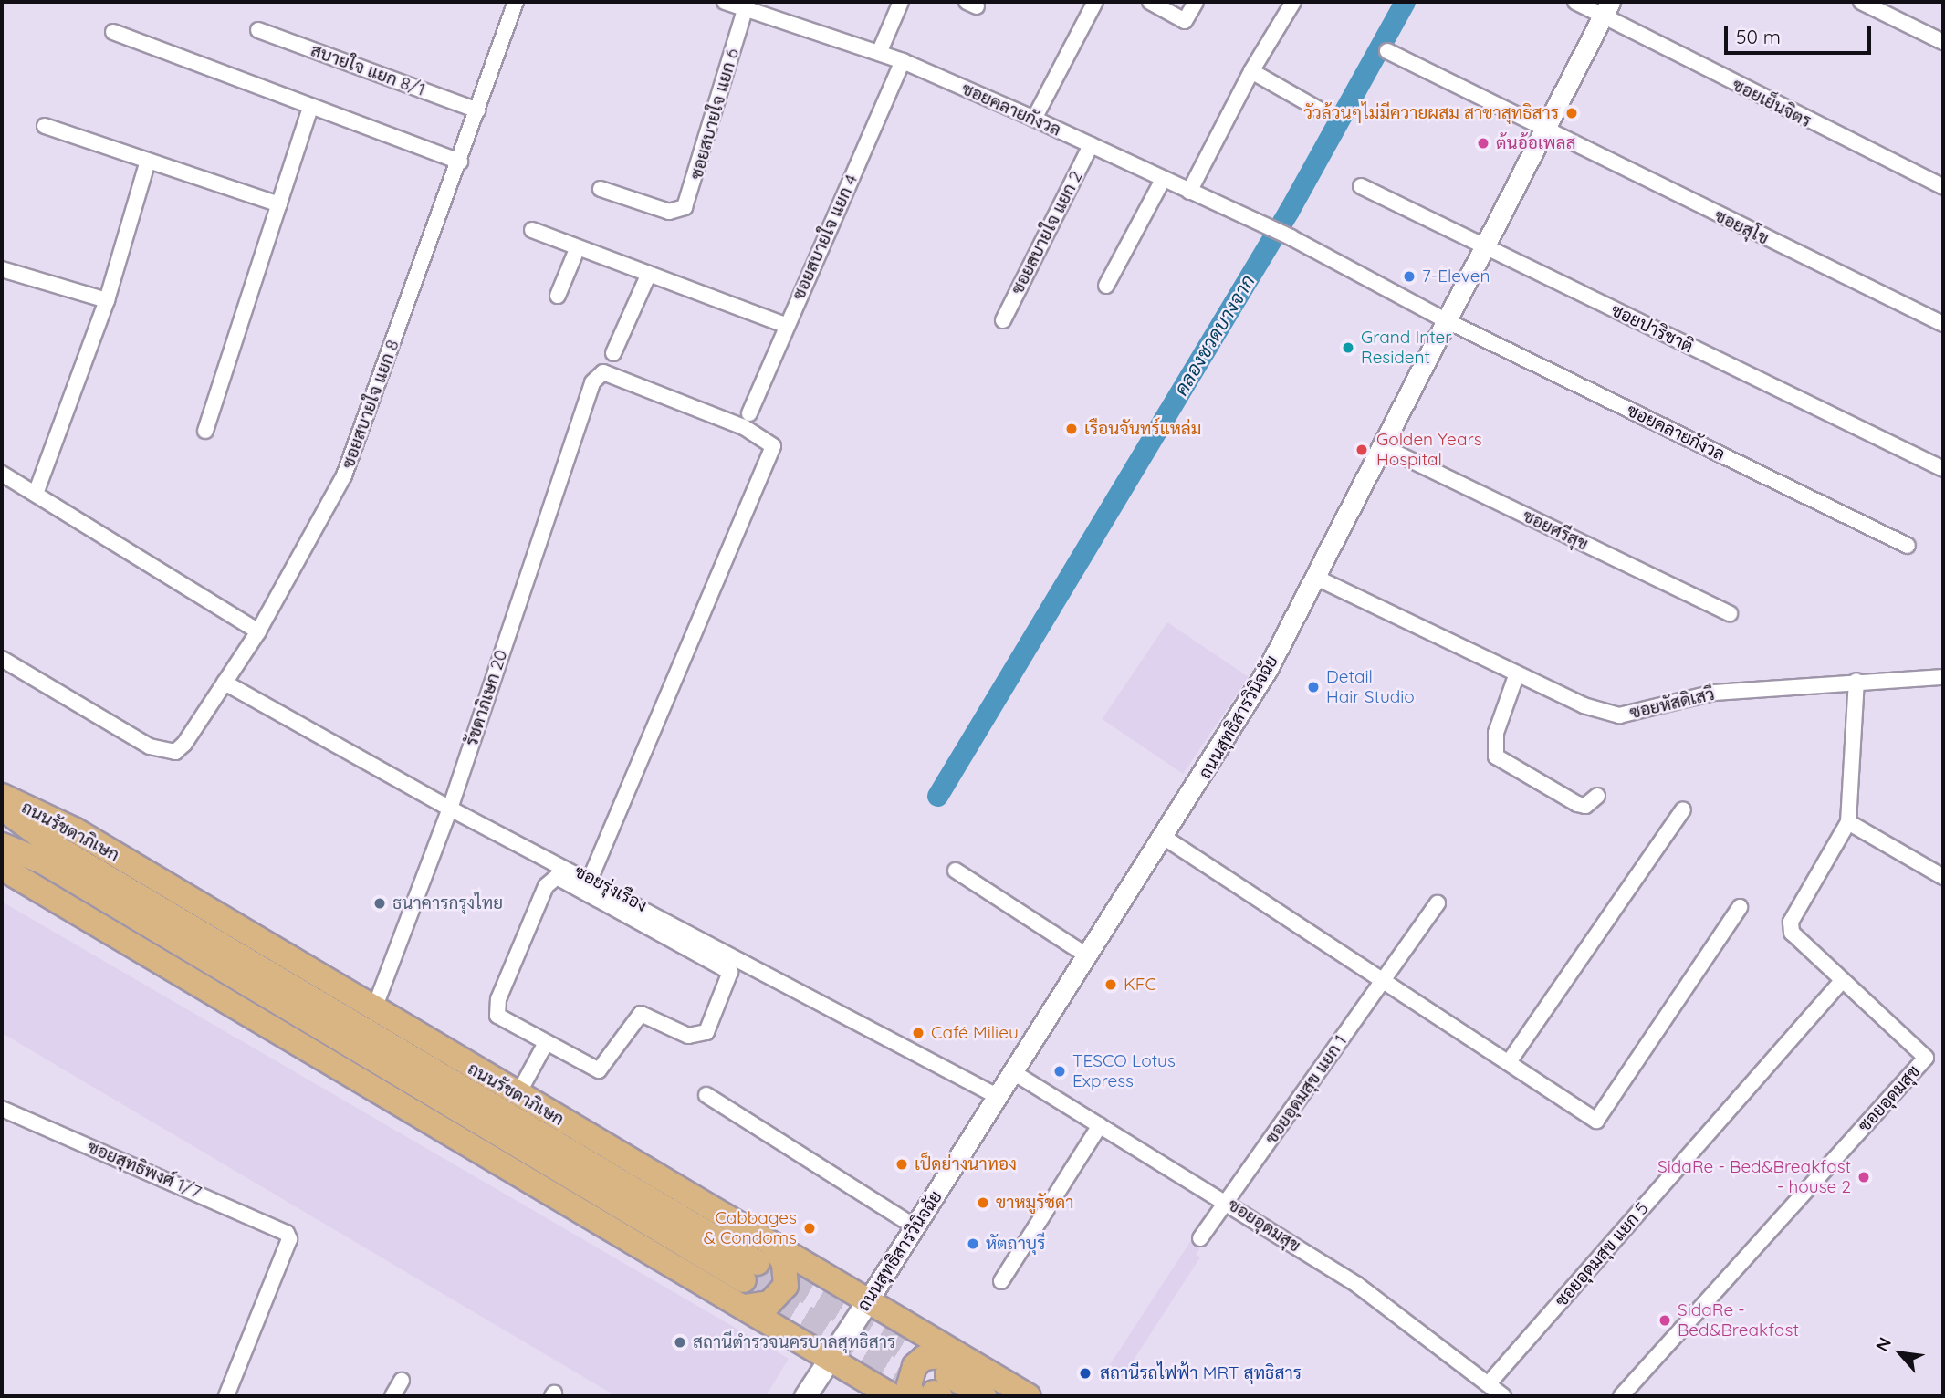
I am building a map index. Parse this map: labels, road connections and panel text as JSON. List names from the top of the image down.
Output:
{
  "streets": {
    "main road": ["ถนนสุทธิสารวินิจฉัย", "ถนนรัชดาภิเษก"],
    "street": [
      "สบายใจ แยก 8/1",
      "ซอยเย็นจิตร",
      "ซอยคลายกังวล",
      "ซอยสบายใจ แยก 6",
      "ซอยสุโข",
      "ซอยสบายใจ แยก 2",
      "ซอยสบายใจ แยก 4",
      "ซอยปาริชาติ",
      "ซอยสบายใจ แยก 8",
      "ซอยศรีสุข",
      "รัชดาภิเษก 20",
      "ซอยหัสดิเสวี",
      "ซอยรุ่งเรือง",
      "ซอยอุดมสุข แยก 1",
      "ซอยอุดมสุข",
      "ซอยสุทธิพงศ์ 1/7",
      "ซอยอุดมสุข แยก 5"
    ]
  },
  "crossings": [
    ["สบายใจ แยก 8/1", "ซอยสบายใจ แยก 8"],
    ["ซอยเย็นจิตร", "ถนนสุทธิสารวินิจฉัย"],
    ["ซอยคลายกังวล", "ซอยสบายใจ แยก 6"],
    ["ซอยคลายกังวล", "ซอยสบายใจ แยก 2"],
    ["ซอยคลายกังวล", "ซอยสบายใจ แยก 4"],
    ["ซอยคลายกังวล", "ถนนสุทธิสารวินิจฉัย"],
    ["ซอยสุโข", "ถนนสุทธิสารวินิจฉัย"],
    ["ซอยปาริชาติ", "ถนนสุทธิสารวินิจฉัย"],
    ["ซอยสบายใจ แยก 8", "ซอยรุ่งเรือง"],
    ["ซอยศรีสุข", "ถนนสุทธิสารวินิจฉัย"],
    ["รัชดาภิเษก 20", "ถนนรัชดาภิเษก"],
    ["รัชดาภิเษก 20", "ซอยรุ่งเรือง"],
    ["ซอยหัสดิเสวี", "ถนนสุทธิสารวินิจฉัย"],
    ["ถนนสุทธิสารวินิจฉัย", "ถนนรัชดาภิเษก"],
    ["ถนนสุทธิสารวินิจฉัย", "ซอยรุ่งเรือง"],
    ["ถนนสุทธิสารวินิจฉัย", "ซอยอุดมสุข"],
    ["ซอยอุดมสุข แยก 1", "ซอยอุดมสุข"],
    ["ซอยอุดมสุข", "ซอยอุดมสุข แยก 5"]
  ],
  "water": ["คลองชวดบางจาก"],
  "places": [
    "วัวล้วนๆไม่มีควายผสม สาขาสุทธิสาร",
    "ต้นอ้อเพลส",
    "7-Eleven",
    "Grand Inter Resident",
    "เรือนจันทร์แหล่ม",
    "Golden Years Hospital",
    "Detail Hair Studio",
    "ธนาคารกรุงไทย",
    "KFC",
    "Café Milieu",
    "TESCO Lotus Express",
    "เป็ดย่างนาทอง",
    "SidaRe - Bed&Breakfast - house 2",
    "ขาหมูรัชดา",
    "Cabbages & Condoms",
    "หัตถาบุรี",
    "SidaRe - Bed&Breakfast",
    "สถานีตำรวจนครบาลสุทธิสาร",
    "สถานีรถไฟฟ้า MRT สุทธิสาร"
  ],
  "scale_bar": "50 m",
  "north": "top left"
}
